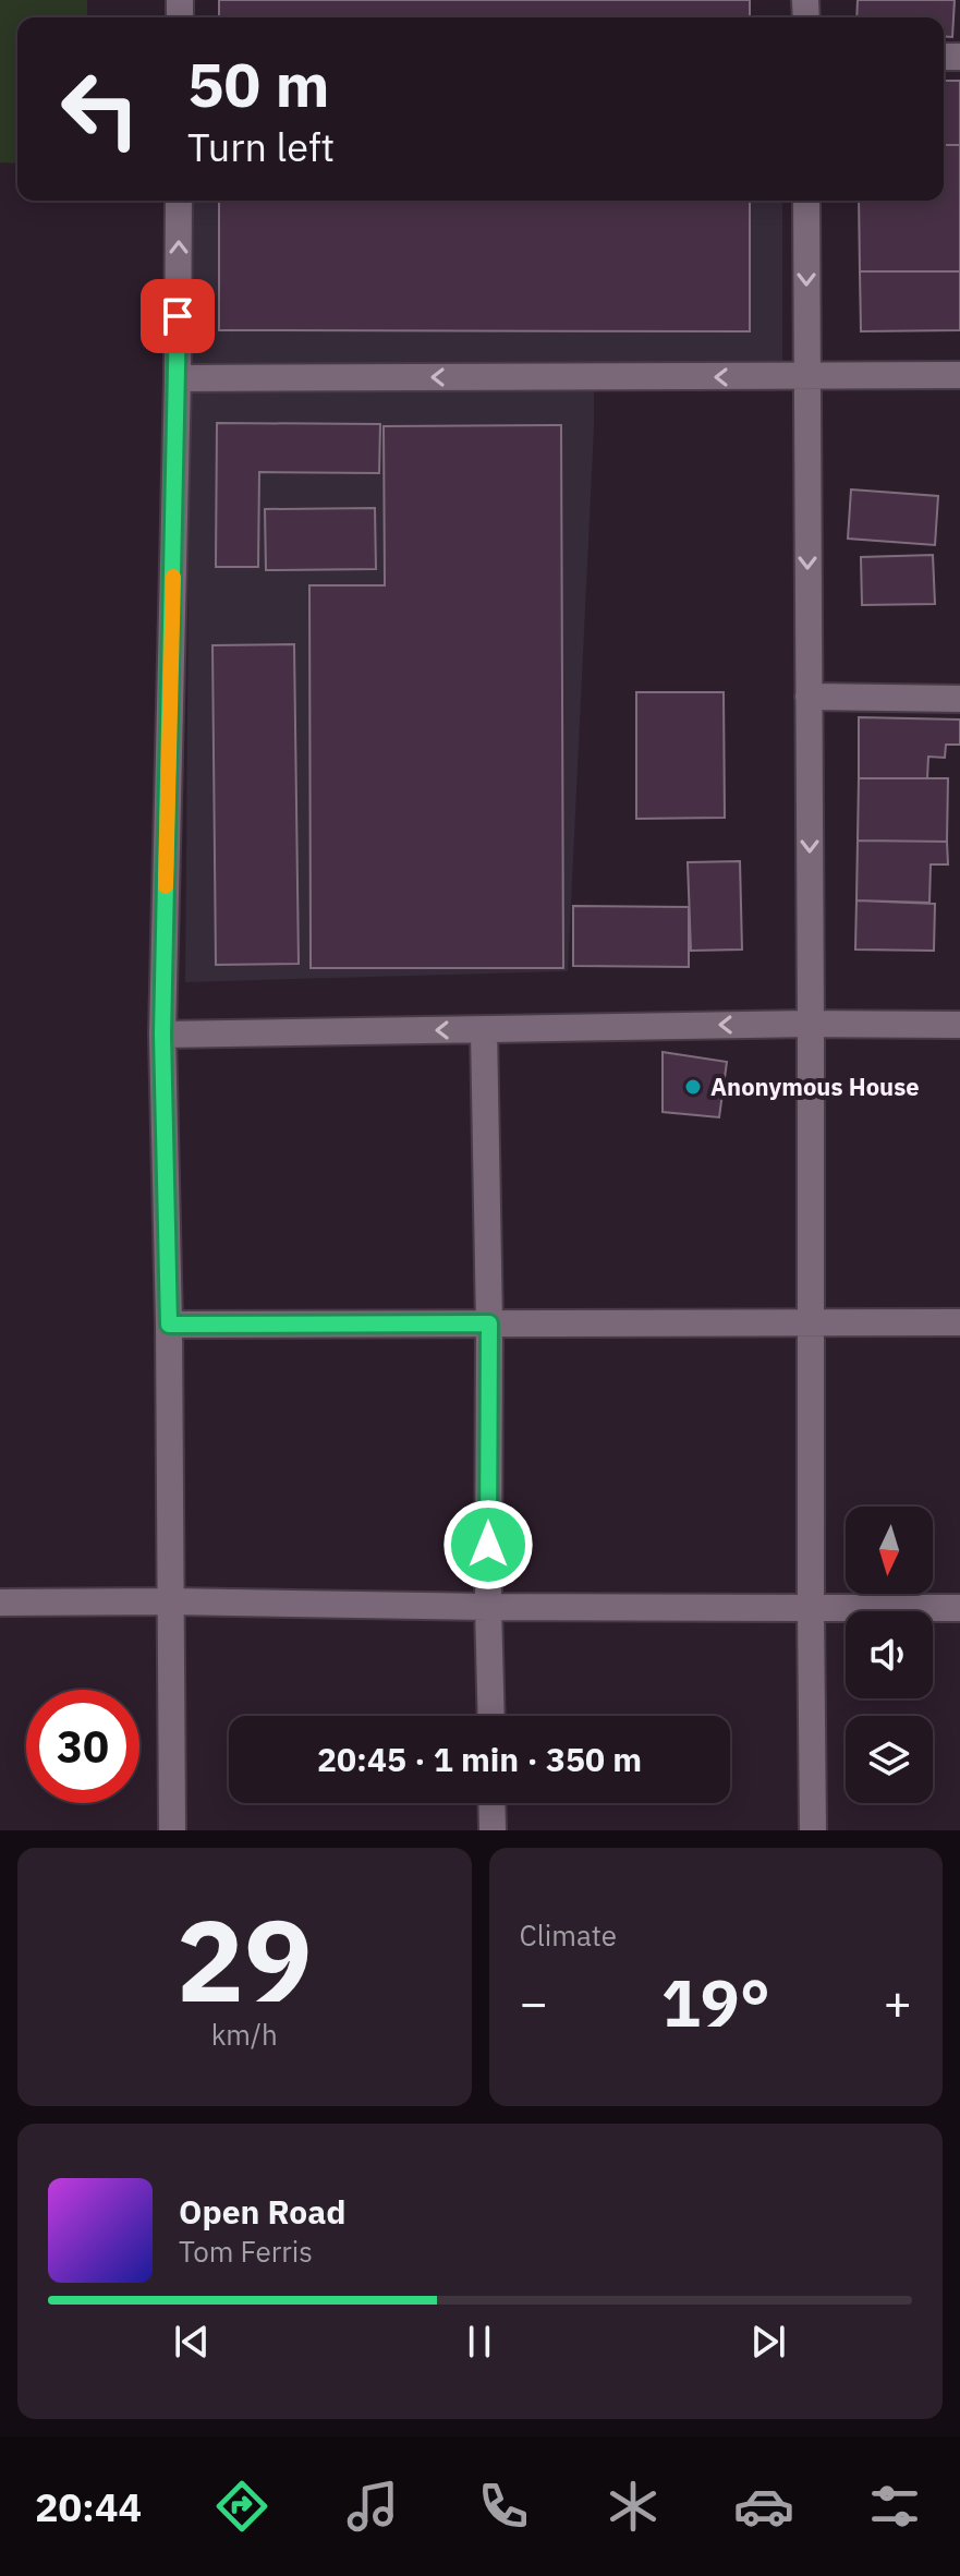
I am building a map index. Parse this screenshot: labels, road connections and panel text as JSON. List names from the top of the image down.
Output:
{
  "places": ["Anonymous House"],
  "north": "bottom",
  "page": {
    "turn": ["50 m", "Turn left"],
    "limit": "30",
    "trip": "20:45 · 1 min · 350 m",
    "tile": [
      ["29", "km/h"],
      "Climate"
    ],
    "heat": ["−", "19°", "+"],
    "song": ["Open Road", "Tom Ferris"],
    "tabs": "20:44"
  }
}
